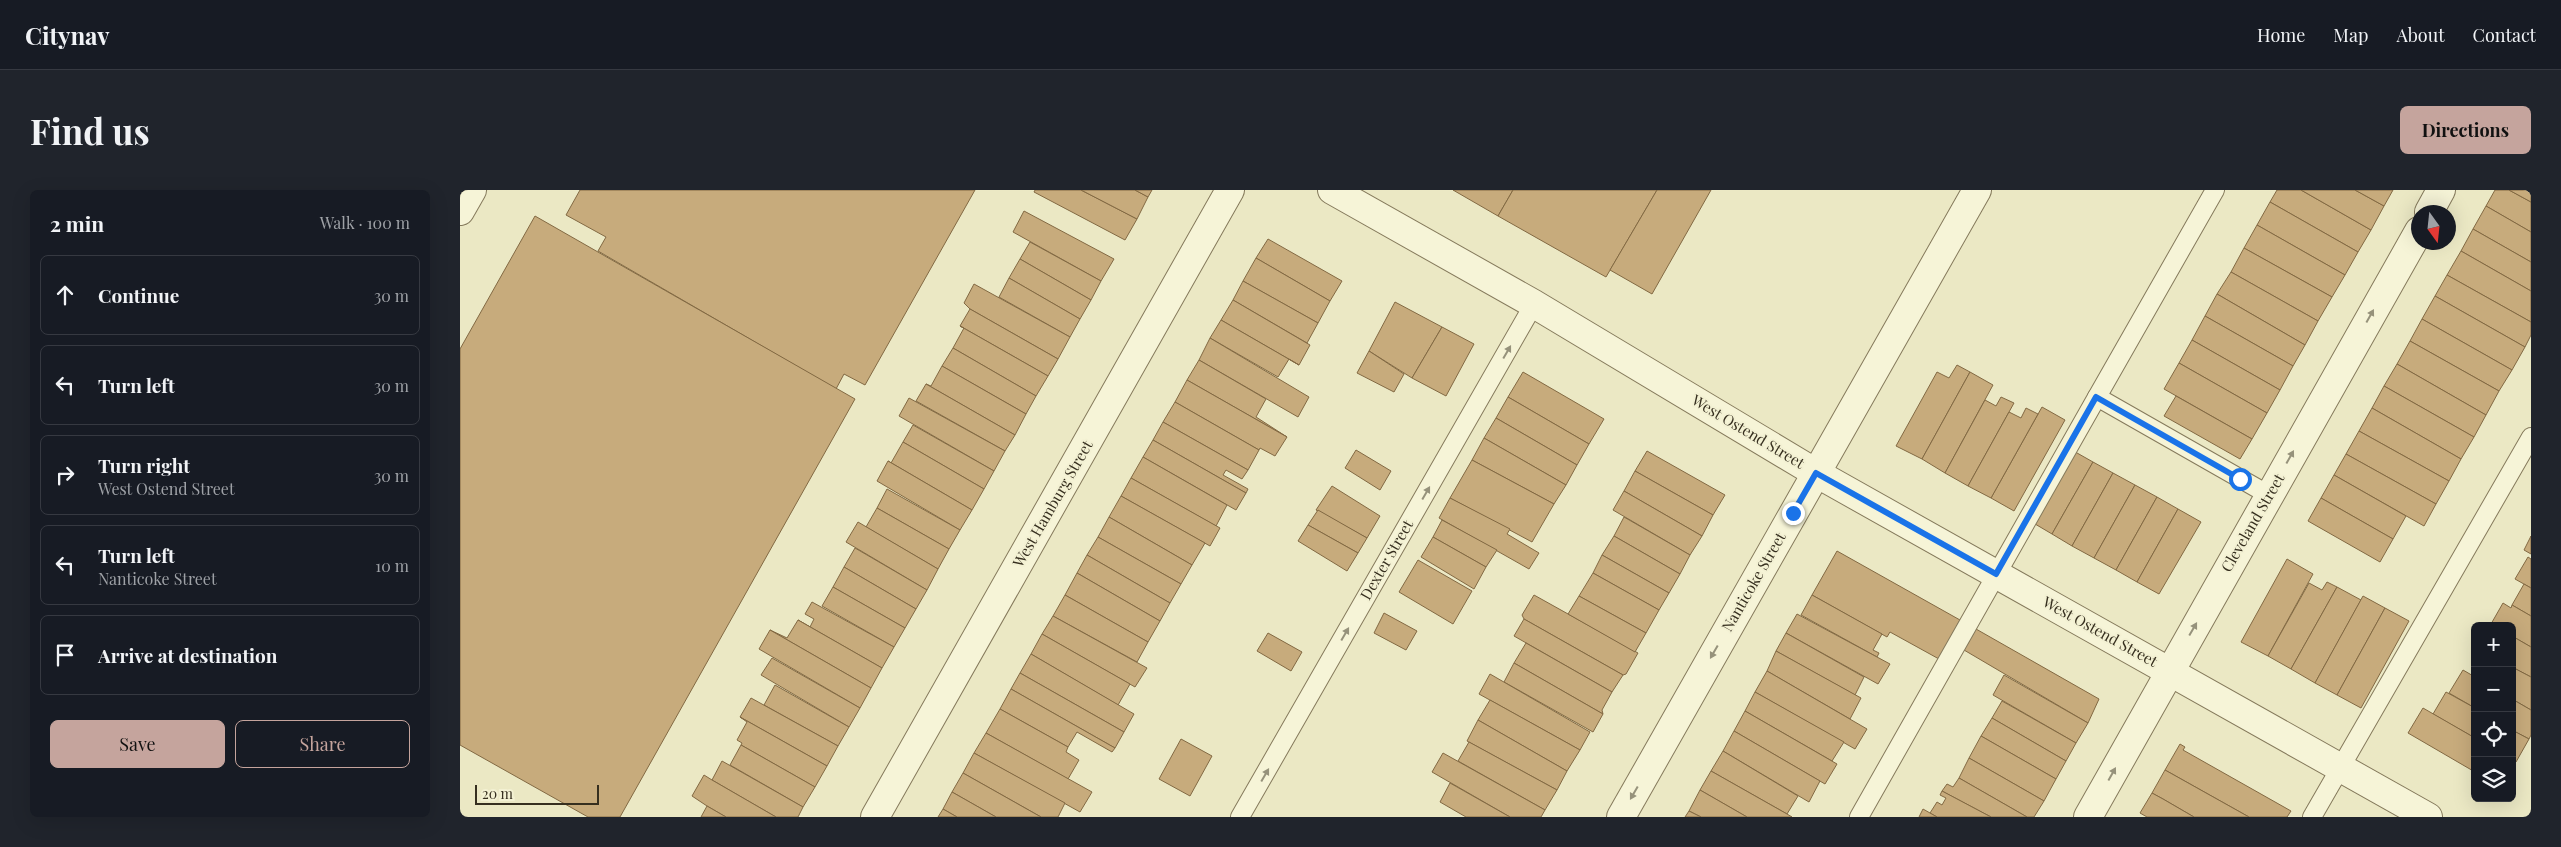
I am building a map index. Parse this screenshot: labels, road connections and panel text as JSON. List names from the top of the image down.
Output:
{
  "streets": {
    "street": [
      "West Ostend Street",
      "West Hamburg Street",
      "Cleveland Street",
      "Nanticoke Street"
    ],
    "lane": ["Dexter Street"]
  },
  "crossings": [
    ["West Ostend Street", "Cleveland Street"],
    ["West Ostend Street", "Dexter Street"],
    ["West Ostend Street", "Nanticoke Street"]
  ],
  "one_way": ["Cleveland Street", "Dexter Street", "Nanticoke Street"],
  "scale_bar": "20 m",
  "north": "bottom",
  "page": {
    "header": "Citynav",
    "nav": [
      "Home",
      "Map",
      "About",
      "Contact"
    ],
    "buttons": [
      "Directions",
      ["Save", "Share"]
    ],
    "title": "Find us",
    "heading": ["2 min", "Walk · 100 m"],
    "list": [
      ["Continue", "30 m"],
      ["Turn left", "30 m"],
      ["Turn right", "West Ostend Street", "30 m"],
      ["Turn left", "Nanticoke Street", "10 m"],
      "Arrive at destination"
    ],
    "map_buttons": ["+", "−"],
    "scale": "20 m"
  }
}
